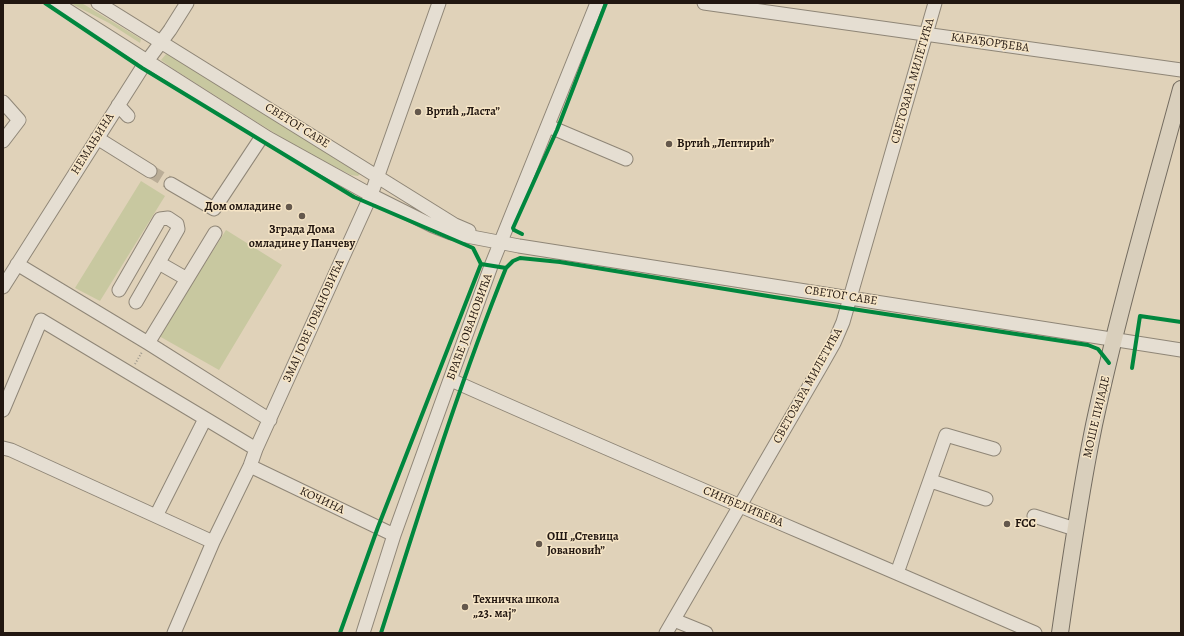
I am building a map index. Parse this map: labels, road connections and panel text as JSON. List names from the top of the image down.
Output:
{
  "streets": {
    "main road": ["МОШЕ ПИЈАДЕ"],
    "street": [
      "КАРАЂОРЂЕВА",
      "СВЕТОЗАРА МИЛЕТИЋА",
      "СВЕТОГ САВЕ",
      "НЕМАЊИНА",
      "ЗМАЈ ЈОВЕ ЈОВАНОВИЋА",
      "БРАЋЕ ЈОВАНОВИЋА",
      "КОЧИНА",
      "СИНЂЕЛИЋЕВА"
    ]
  },
  "crossings": [
    ["КАРАЂОРЂЕВА", "СВЕТОЗАРА МИЛЕТИЋА"],
    ["СВЕТОЗАРА МИЛЕТИЋА", "СВЕТОГ САВЕ"],
    ["СВЕТОЗАРА МИЛЕТИЋА", "СИНЂЕЛИЋЕВА"],
    ["СВЕТОГ САВЕ", "НЕМАЊИНА"],
    ["СВЕТОГ САВЕ", "ЗМАЈ ЈОВЕ ЈОВАНОВИЋА"],
    ["СВЕТОГ САВЕ", "БРАЋЕ ЈОВАНОВИЋА"],
    ["СВЕТОГ САВЕ", "МОШЕ ПИЈАДЕ"],
    ["ЗМАЈ ЈОВЕ ЈОВАНОВИЋА", "КОЧИНА"],
    ["БРАЋЕ ЈОВАНОВИЋА", "КОЧИНА"],
    ["БРАЋЕ ЈОВАНОВИЋА", "СИНЂЕЛИЋЕВА"]
  ],
  "places": [
    "Вртић „Ласта”",
    "Вртић „Лептирић”",
    "Дом омладине",
    "Зграда Дома омладине у Панчеву",
    "FCC",
    "ОШ „Стевица Јовановић”",
    "Техничка школа „23. мај”"
  ]
}
